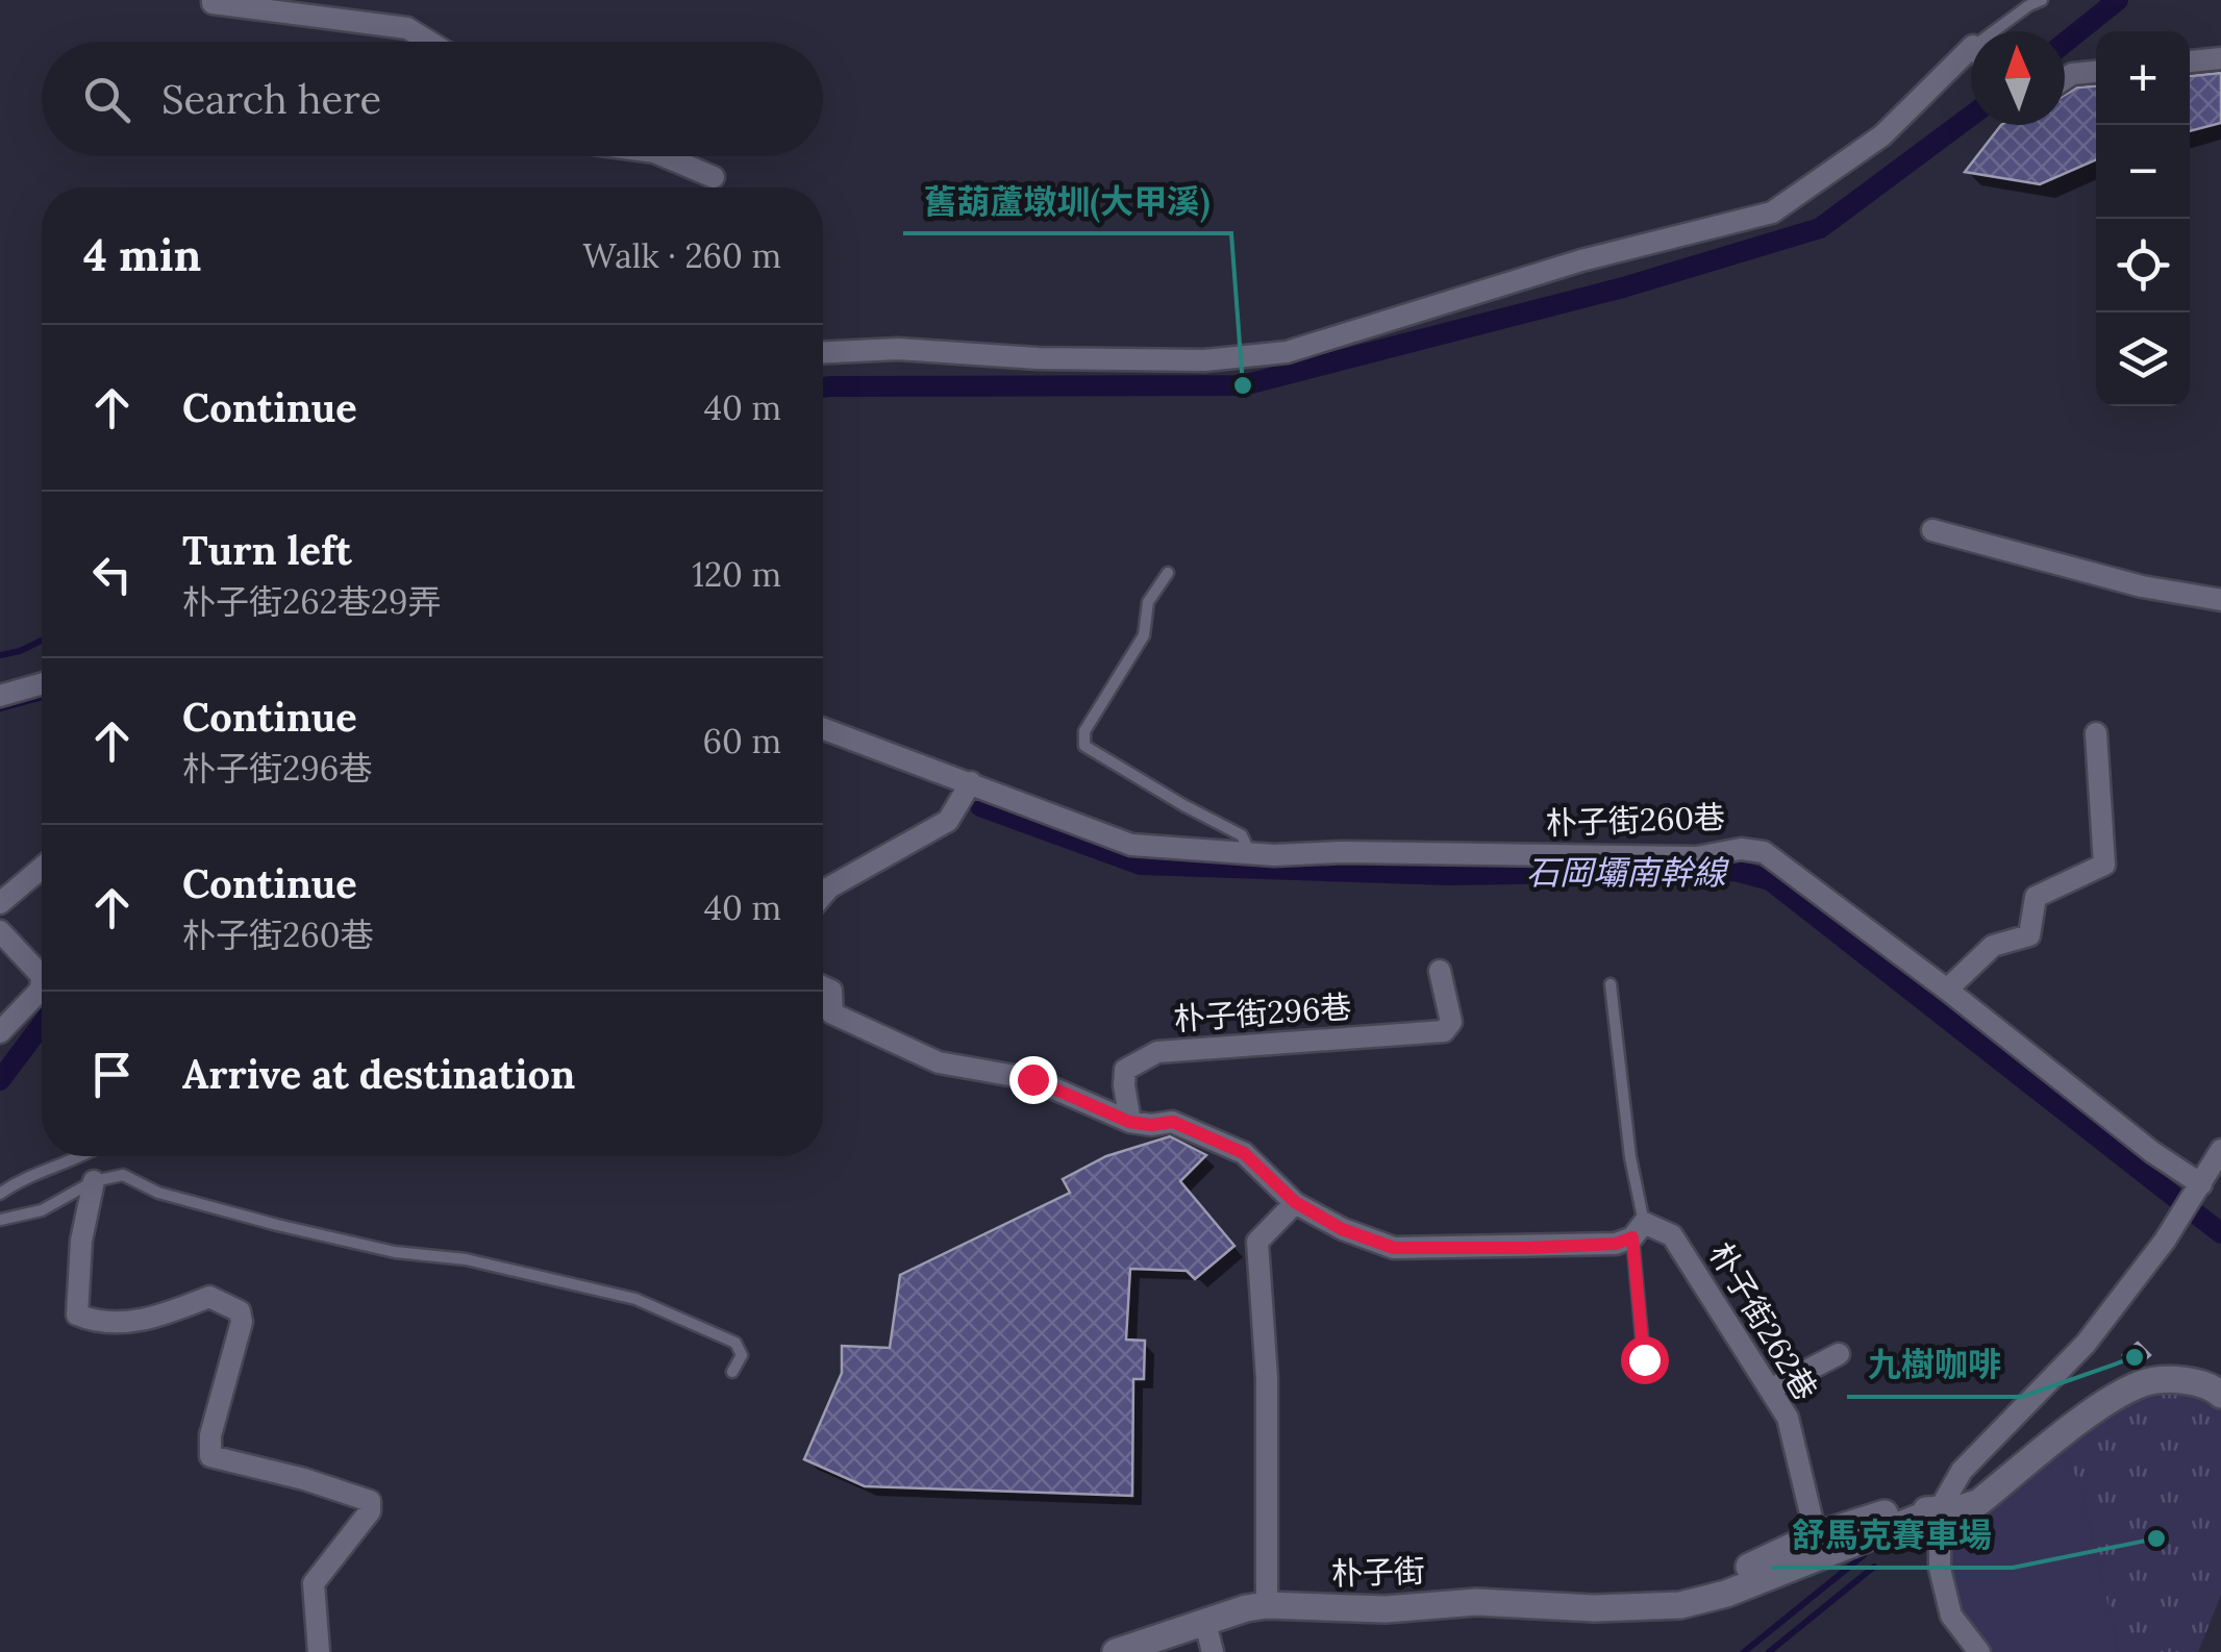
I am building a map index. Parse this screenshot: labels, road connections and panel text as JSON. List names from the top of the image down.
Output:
{
  "streets": {
    "street": [
      "朴子街260巷",
      "朴子街296巷",
      "朴子街262巷",
      "朴子街"
    ]
  },
  "crossings": [
    ["朴子街262巷", "朴子街"]
  ],
  "water": ["石岡壩南幹線"],
  "places": ["舊葫蘆墩圳(大甲溪)", "九樹咖啡", "舒馬克賽車場"],
  "north": "top",
  "page": {
    "map_buttons": ["+", "−"],
    "search": "Search here",
    "heading": ["4 min", "Walk · 260 m"],
    "list": [
      ["Continue", "40 m"],
      ["Turn left", "朴子街262巷29弄", "120 m"],
      ["Continue", "朴子街296巷", "60 m"],
      ["Continue", "朴子街260巷", "40 m"],
      "Arrive at destination"
    ]
  }
}
